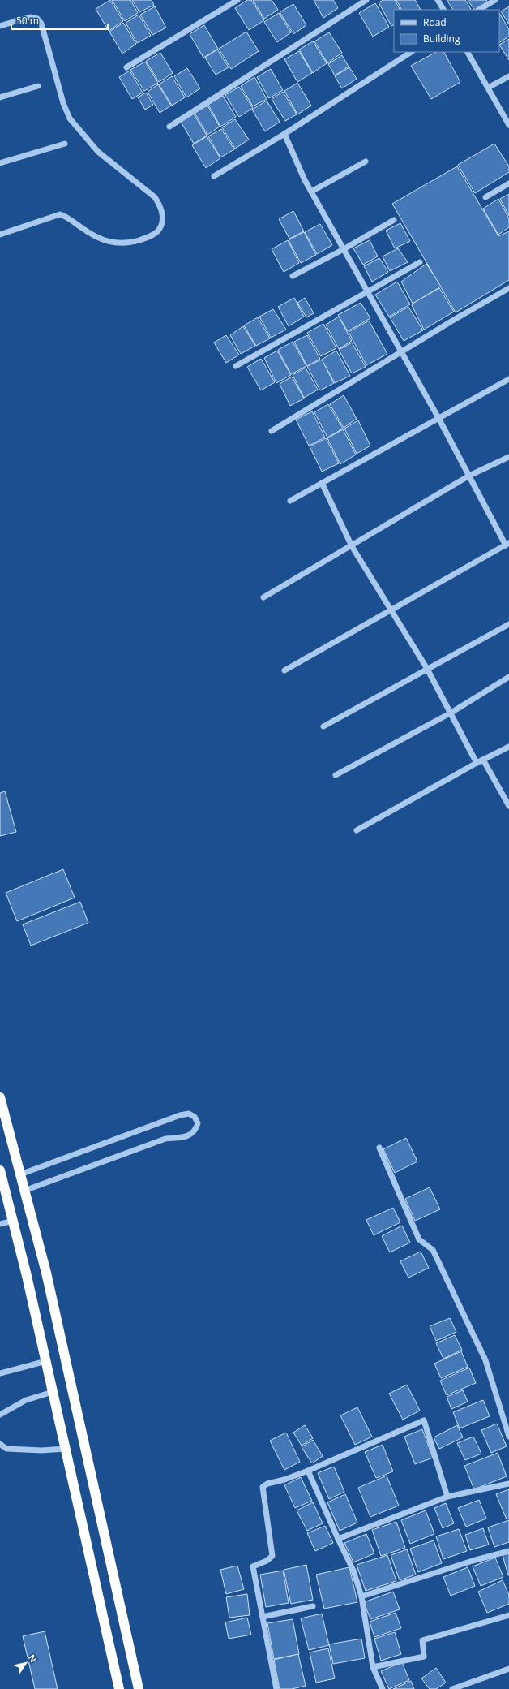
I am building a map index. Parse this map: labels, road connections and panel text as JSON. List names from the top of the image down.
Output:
{
  "legend": ["Road", "Building"],
  "scale_bar": "50 m",
  "north": "top right"
}
